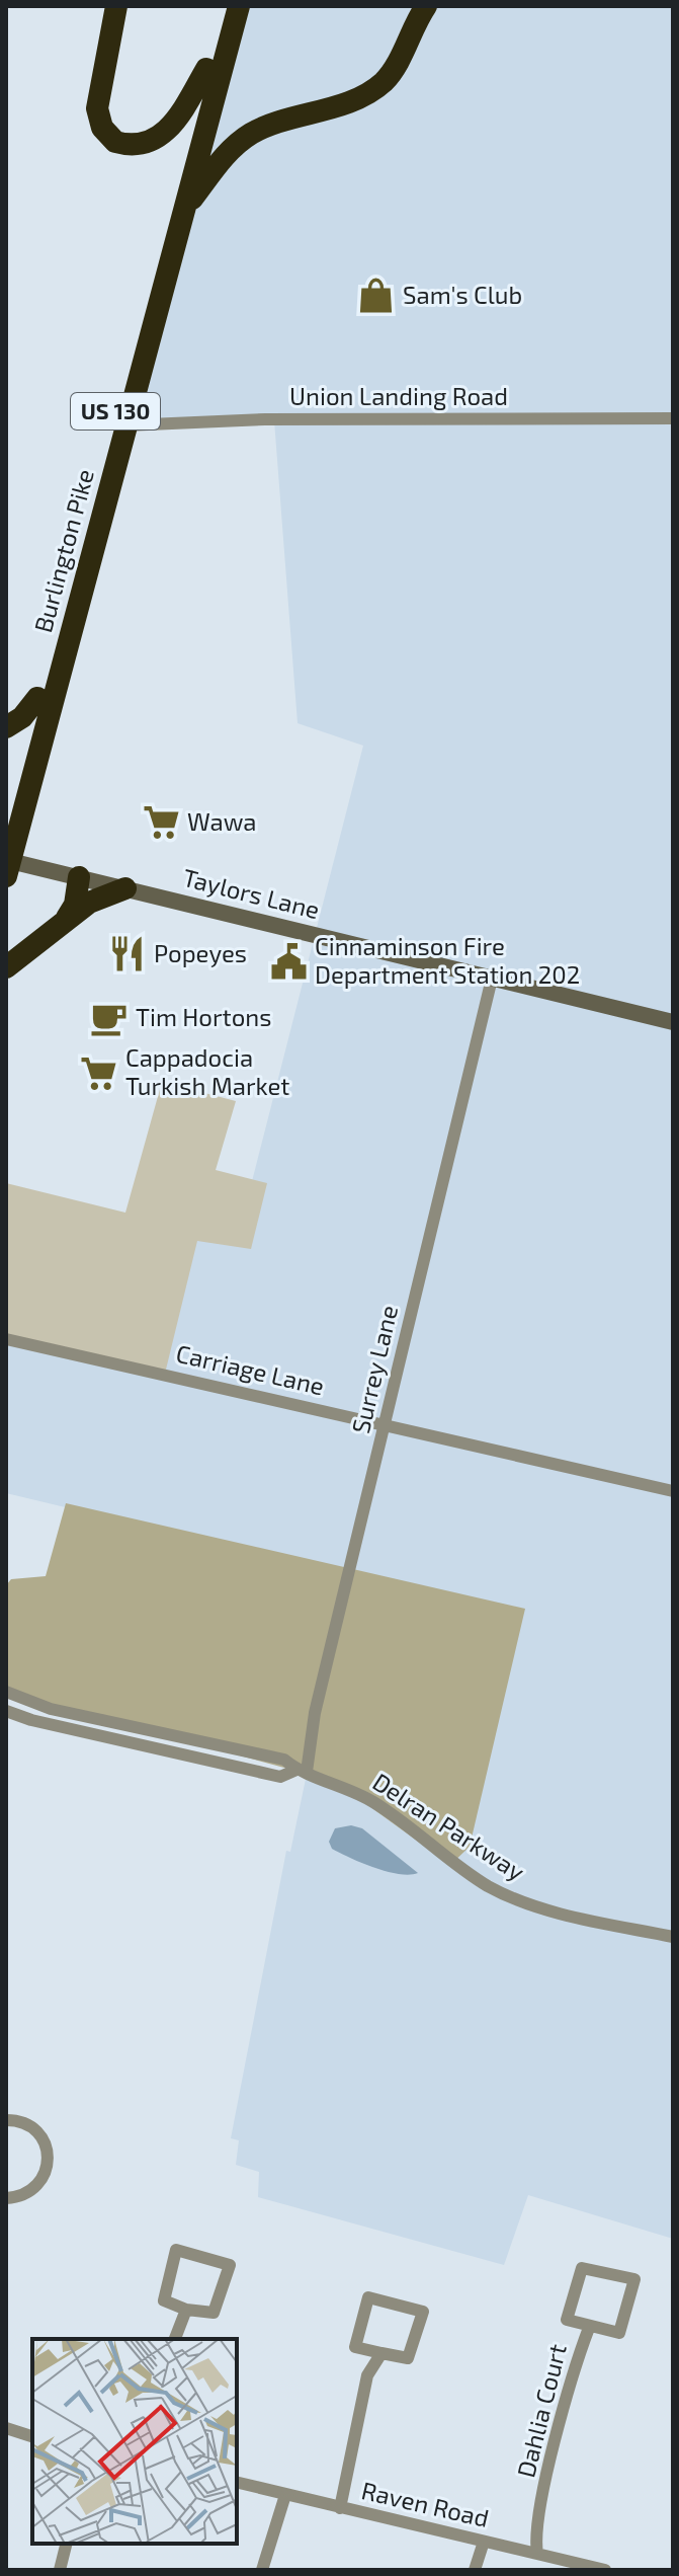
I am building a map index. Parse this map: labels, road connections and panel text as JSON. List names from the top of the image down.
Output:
{
  "streets": {
    "highway": ["US 130", "Burlington Pike"],
    "street": [
      "Union Landing Road",
      "Taylors Lane",
      "Surrey Lane",
      "Carriage Lane",
      "Delran Parkway",
      "Dahlia Court",
      "Raven Road"
    ]
  },
  "crossings": [
    ["Union Landing Road", "Burlington Pike"],
    ["Burlington Pike", "Taylors Lane"],
    ["Taylors Lane", "Surrey Lane"],
    ["Surrey Lane", "Carriage Lane"],
    ["Surrey Lane", "Delran Parkway"],
    ["Dahlia Court", "Raven Road"]
  ],
  "places": {
    "shop": ["Sam's Club"],
    "supermarket": ["Wawa", "Cappadocia Turkish Market"],
    "restaurant": ["Popeyes"],
    "public building": ["Cinnaminson Fire Department Station 202"],
    "cafe": ["Tim Hortons"]
  }
}
